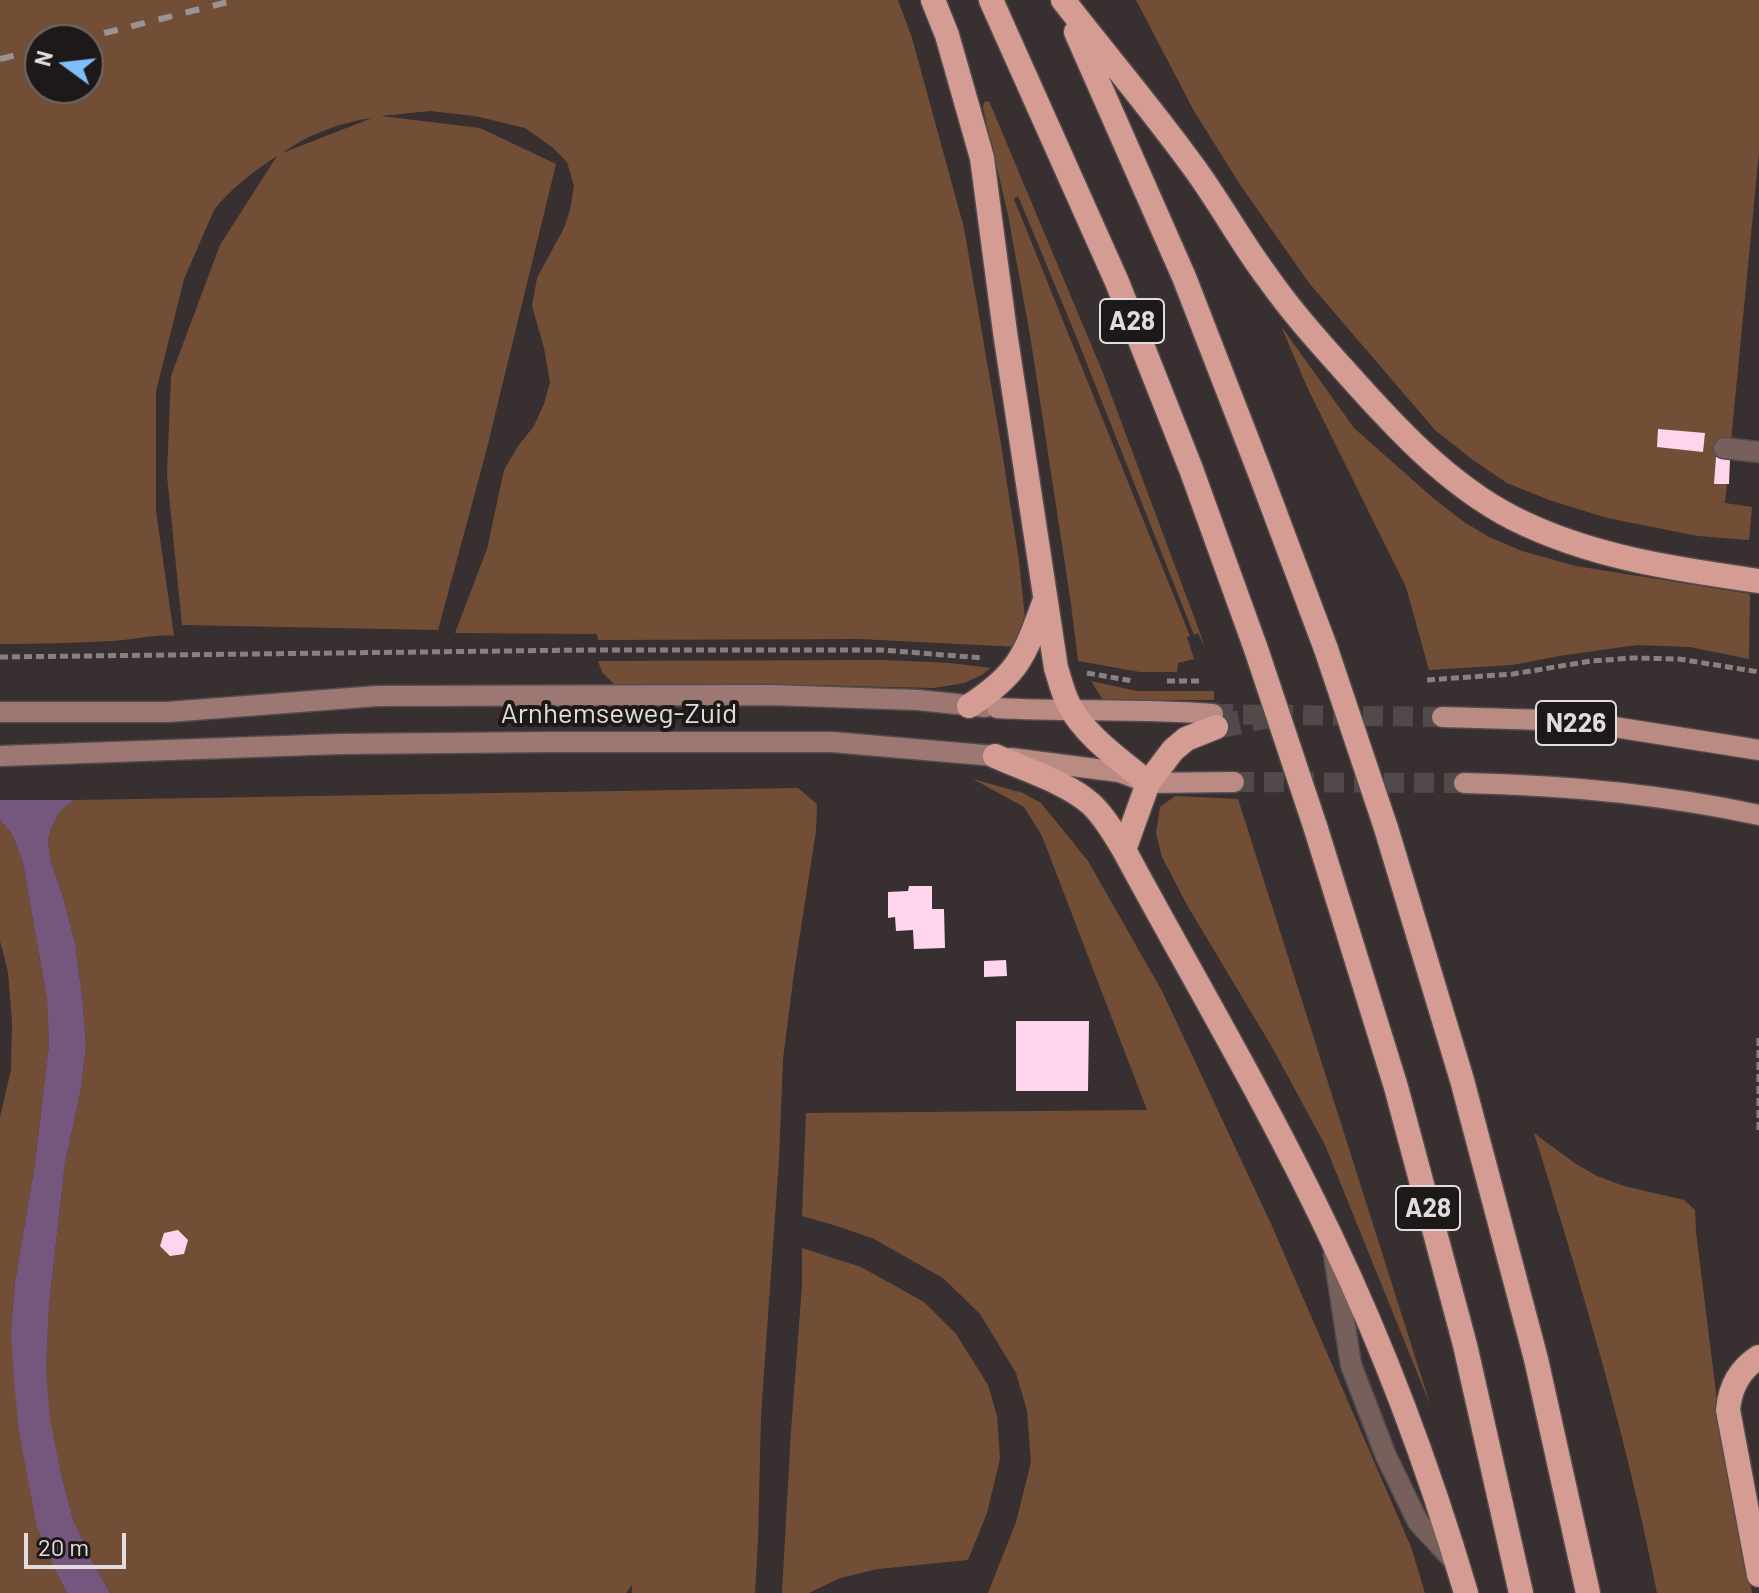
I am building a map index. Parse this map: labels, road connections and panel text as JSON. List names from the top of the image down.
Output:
{
  "streets": {
    "highway": ["A28"],
    "main road": ["Arnhemseweg-Zuid", "N226"]
  },
  "scale_bar": "20 m",
  "north": "left"
}
